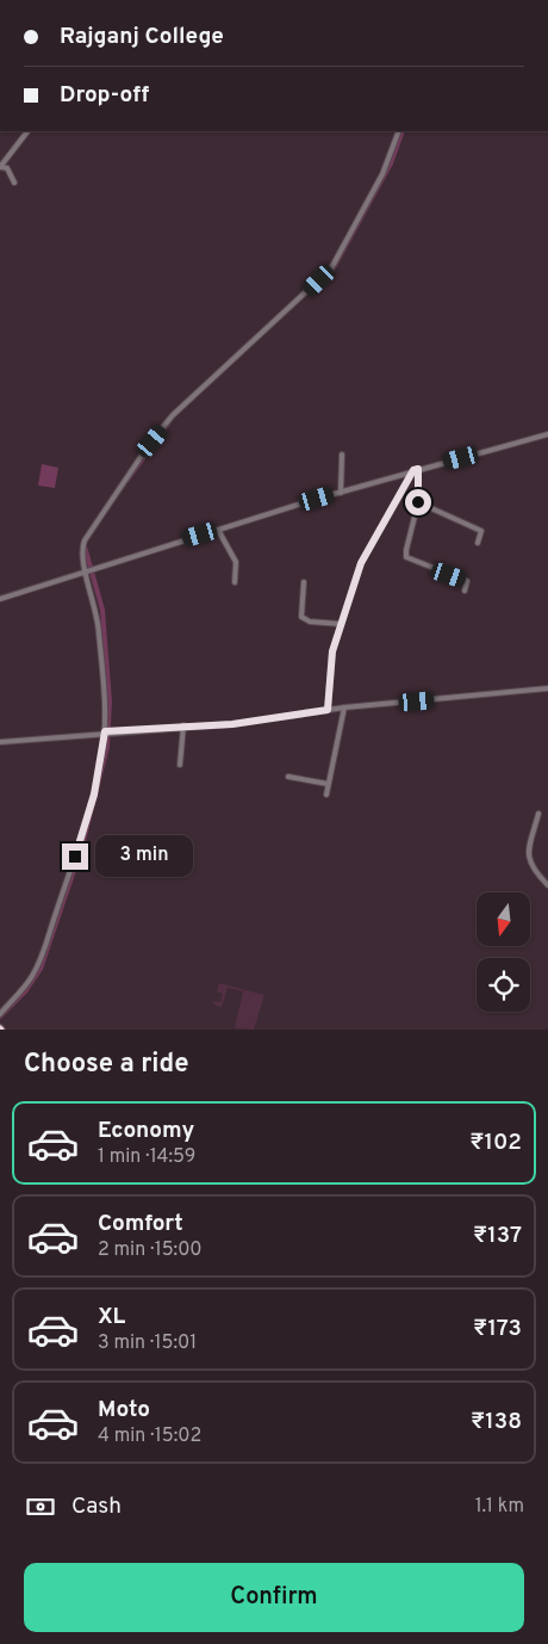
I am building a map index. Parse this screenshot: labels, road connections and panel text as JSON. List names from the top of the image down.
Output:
{
  "north": "bottom",
  "page": {
    "banner": ["Rajganj College", "Drop-off"],
    "bubble": "3 min",
    "heading": "Choose a ride",
    "list": [
      {
        "name": "Economy",
        "note": "1 min · 14:59",
        "value": "₹102"
      },
      {
        "name": "Comfort",
        "note": "2 min · 15:00",
        "value": "₹137"
      },
      {
        "name": "XL",
        "note": "3 min · 15:01",
        "value": "₹173"
      },
      {
        "name": "Moto",
        "note": "4 min · 15:02",
        "value": "₹138"
      }
    ],
    "pay": ["Cash", "1.1 km"],
    "buttons": "Confirm"
  }
}
